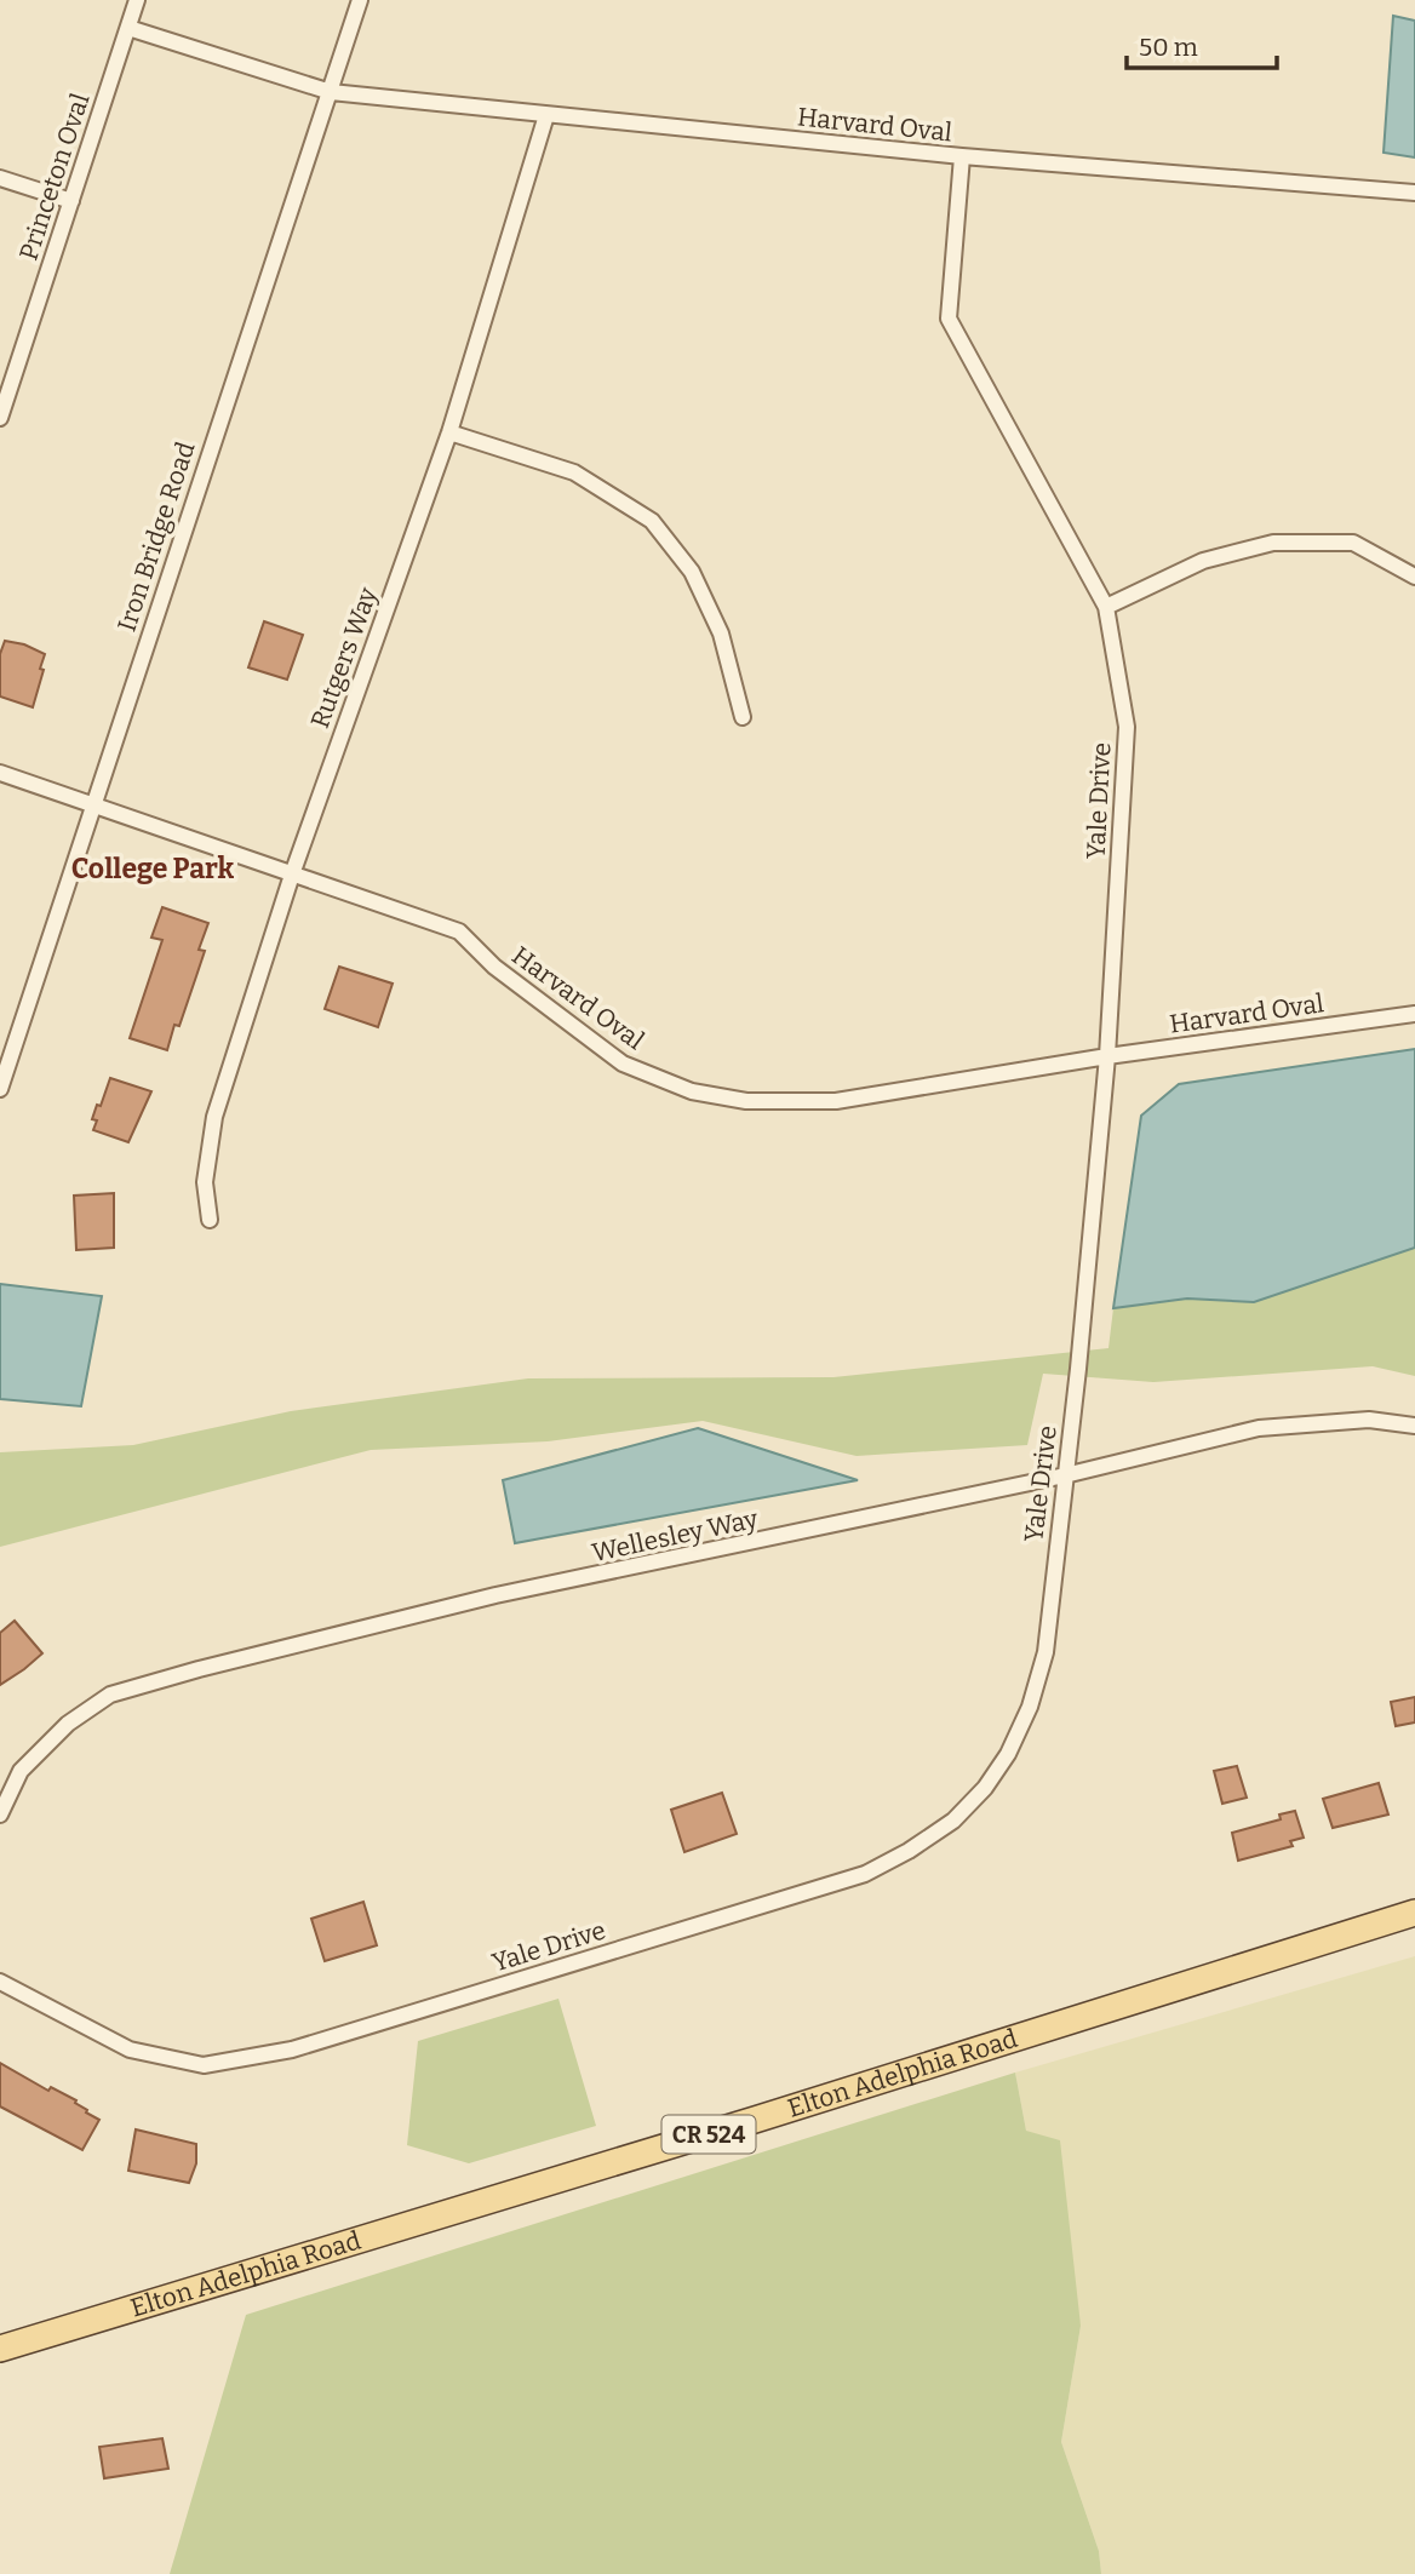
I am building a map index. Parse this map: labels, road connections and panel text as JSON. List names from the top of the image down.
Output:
{
  "streets": {
    "main road": ["Elton Adelphia Road", "CR 524"],
    "street": [
      "Harvard Oval",
      "Princeton Oval",
      "Iron Bridge Road",
      "Rutgers Way",
      "Yale Drive",
      "Wellesley Way"
    ]
  },
  "crossings": [
    ["Harvard Oval", "Princeton Oval"],
    ["Harvard Oval", "Iron Bridge Road"],
    ["Harvard Oval", "Rutgers Way"],
    ["Harvard Oval", "Yale Drive"],
    ["Yale Drive", "Wellesley Way"]
  ],
  "districts": ["College Park"],
  "scale_bar": "50 m"
}
